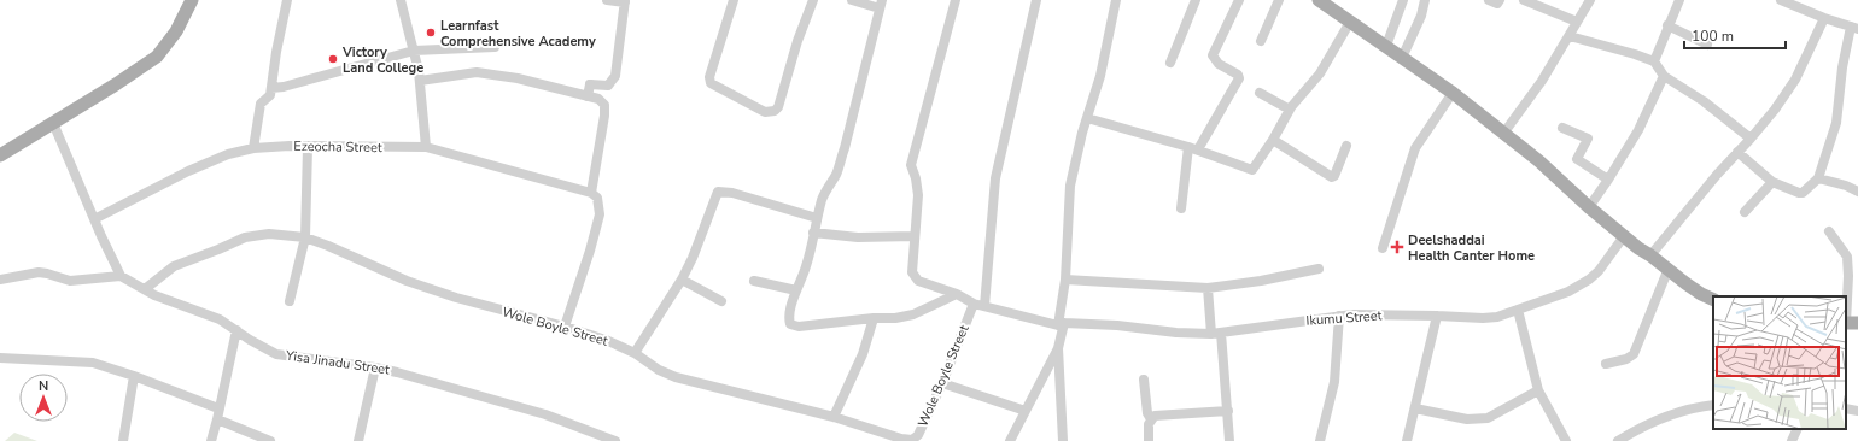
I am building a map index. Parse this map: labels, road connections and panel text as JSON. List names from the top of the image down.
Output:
{
  "streets": {
    "street": [
      "Ezeocha Street",
      "Ikumu Street",
      "Wole Boyle Street",
      "Yisa Jinadu Street"
    ]
  },
  "crossings": [
    ["Ikumu Street", "Wole Boyle Street"],
    ["Wole Boyle Street", "Yisa Jinadu Street"]
  ],
  "places": {
    "other": ["Learnfast Comprehensive Academy", "Victory Land College"],
    "health": ["Deelshaddai Health Canter Home"]
  },
  "scale_bar": "100 m",
  "north": "top"
}
